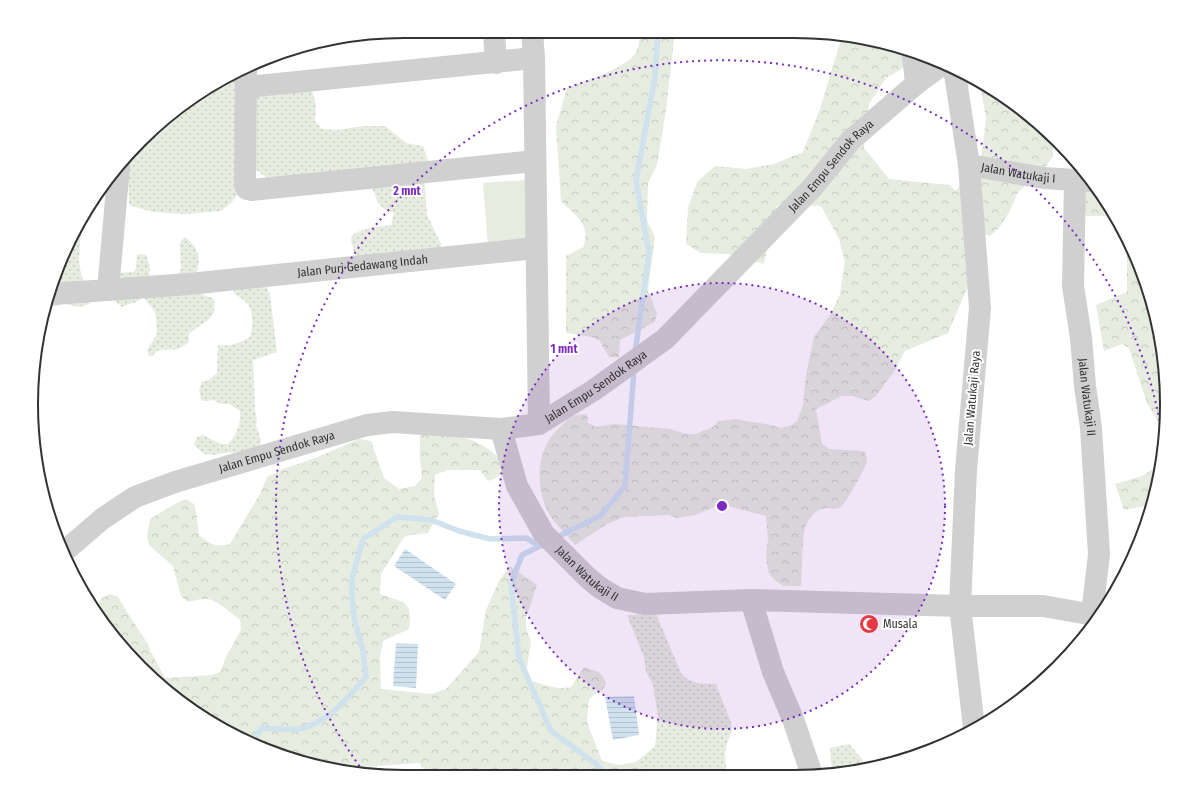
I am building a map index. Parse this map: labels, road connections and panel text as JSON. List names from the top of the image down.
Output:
{
  "streets": {
    "street": [
      "Jalan Empu Sendok Raya",
      "Jalan Watukaji I",
      "Jalan Puri Gedawang Indah",
      "Jalan Watukaji II",
      "Jalan Watukaji Raya"
    ]
  },
  "crossings": [
    ["Jalan Empu Sendok Raya", "Jalan Watukaji II"],
    ["Jalan Watukaji I", "Jalan Watukaji II"],
    ["Jalan Watukaji I", "Jalan Watukaji Raya"],
    ["Jalan Watukaji II", "Jalan Watukaji Raya"]
  ],
  "places": {
    "mosque": ["Musala"]
  },
  "rings": ["2 mnt", "1 mnt"]
}
